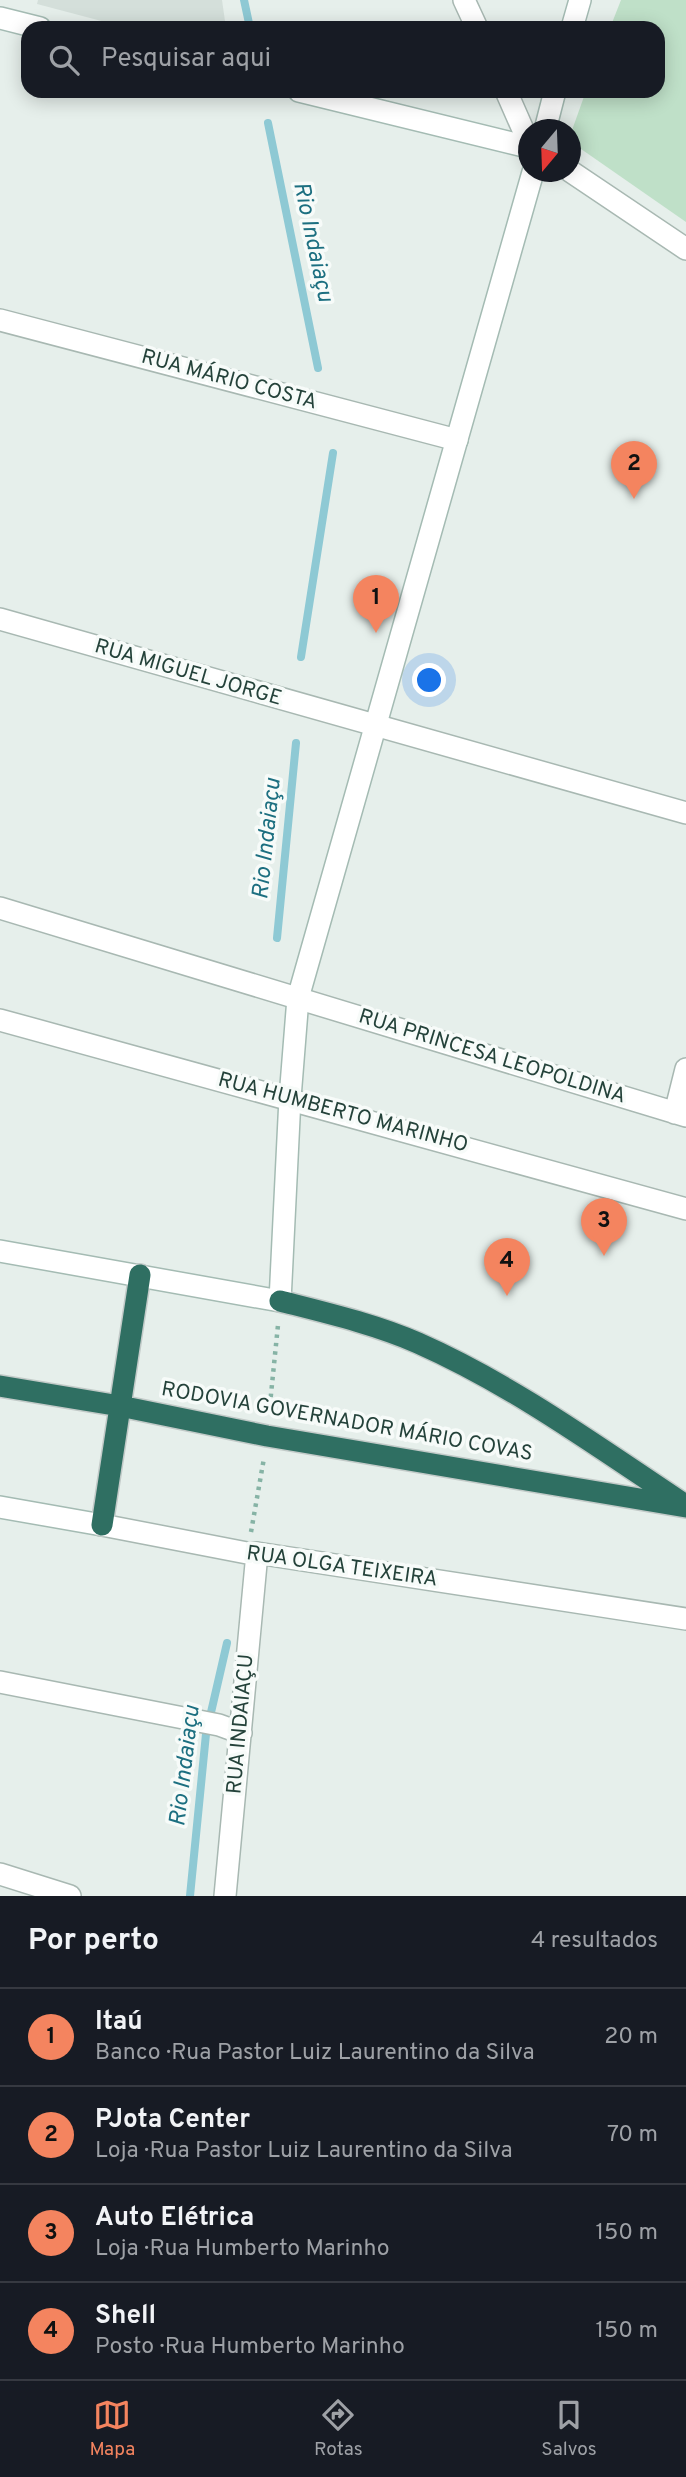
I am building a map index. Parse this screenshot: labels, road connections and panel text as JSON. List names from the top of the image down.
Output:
{
  "streets": {
    "highway": ["RODOVIA GOVERNADOR MÁRIO COVAS"],
    "street": [
      "RUA MÁRIO COSTA",
      "RUA MIGUEL JORGE",
      "RUA PRINCESA LEOPOLDINA",
      "RUA HUMBERTO MARINHO",
      "RUA OLGA TEIXEIRA",
      "RUA INDAIAÇU"
    ]
  },
  "crossings": [
    ["RUA OLGA TEIXEIRA", "RUA INDAIAÇU"]
  ],
  "water": ["Rio Indaiaçu"],
  "north": "bottom",
  "page": {
    "search": "Pesquisar aqui",
    "pins": [
      "2",
      "1",
      "3",
      "4"
    ],
    "heading": ["Por perto", "4 resultados"],
    "list": [
      {
        "mark": "1",
        "name": "Itaú",
        "note": "Banco · Rua Pastor Luiz Laurentino da Silva",
        "value": "20 m"
      },
      {
        "mark": "2",
        "name": "PJota Center",
        "note": "Loja · Rua Pastor Luiz Laurentino da Silva",
        "value": "70 m"
      },
      {
        "mark": "3",
        "name": "Auto Elétrica",
        "note": "Loja · Rua Humberto Marinho",
        "value": "150 m"
      },
      {
        "mark": "4",
        "name": "Shell",
        "note": "Posto · Rua Humberto Marinho",
        "value": "150 m"
      }
    ],
    "nav": ["Mapa", "Rotas", "Salvos"]
  }
}
